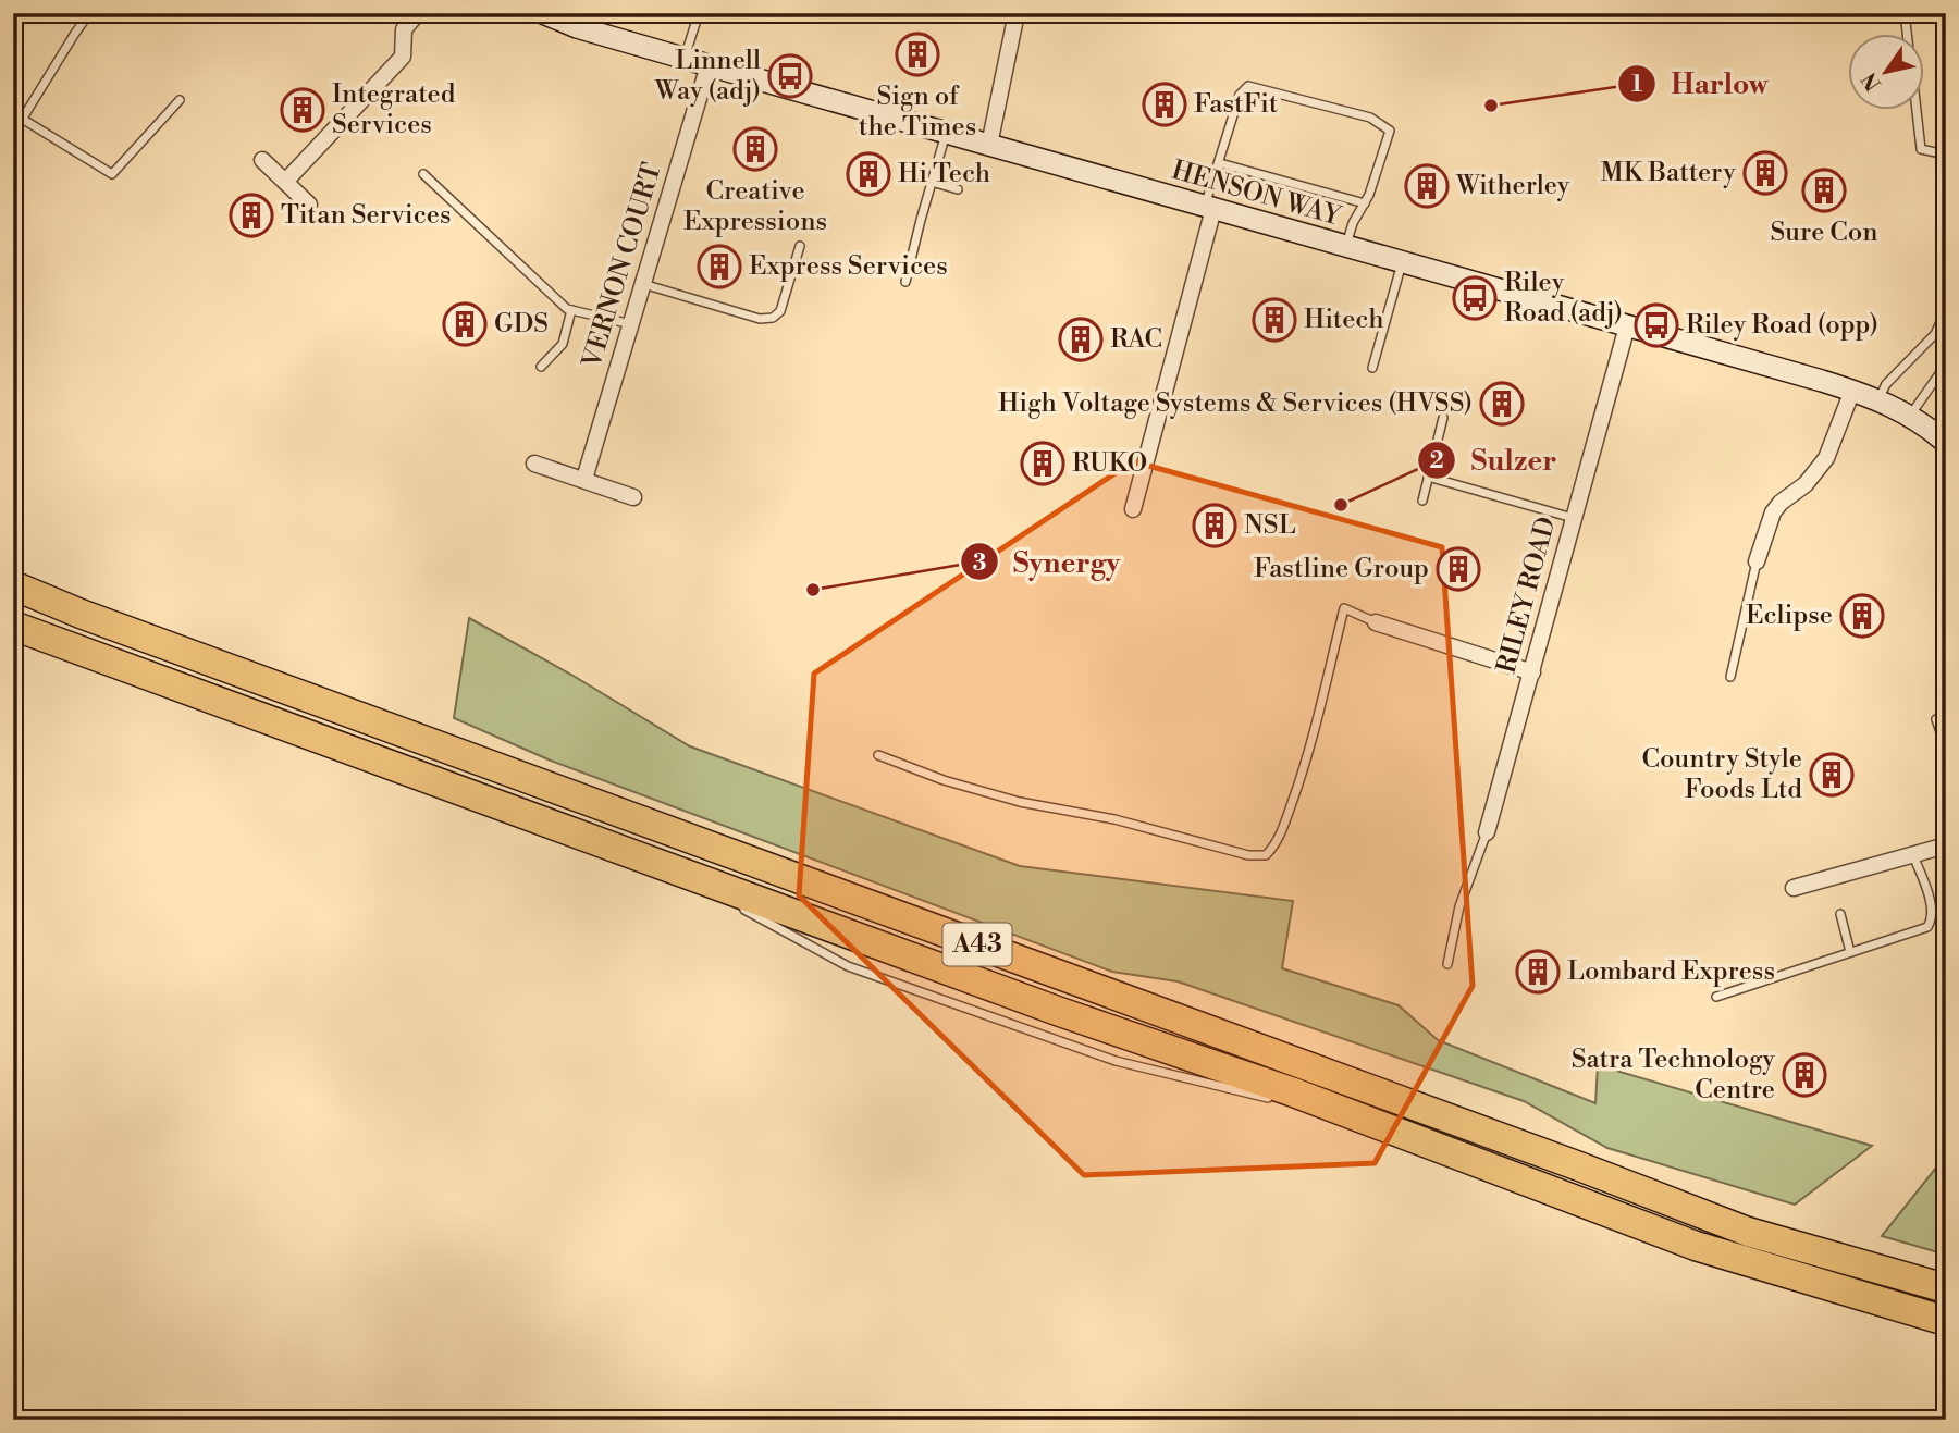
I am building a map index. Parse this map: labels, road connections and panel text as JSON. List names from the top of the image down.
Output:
{
  "streets": {
    "highway": ["A43"],
    "street": ["HENSON WAY", "VERNON COURT", "RILEY ROAD"]
  },
  "crossings": [
    ["HENSON WAY", "VERNON COURT"],
    ["HENSON WAY", "RILEY ROAD"]
  ],
  "places": {
    "building": [
      "Sign of the Times",
      "FastFit",
      "Integrated Services",
      "Creative Expressions",
      "MK Battery",
      "Hi Tech",
      "Witherley",
      "Sure Con",
      "Titan Services",
      "Express Services",
      "Hitech",
      "GDS",
      "RAC",
      "High Voltage Systems & Services (HVSS)",
      "RUKO",
      "NSL",
      "Fastline Group",
      "Eclipse",
      "Country Style Foods Ltd",
      "Lombard Express",
      "Satra Technology Centre"
    ],
    "bus stop": ["Linnell Way (adj)", "Riley Road (adj)", "Riley Road (opp)"],
    "other": ["Harlow", "Sulzer", "Synergy"]
  },
  "north": "bottom left"
}
